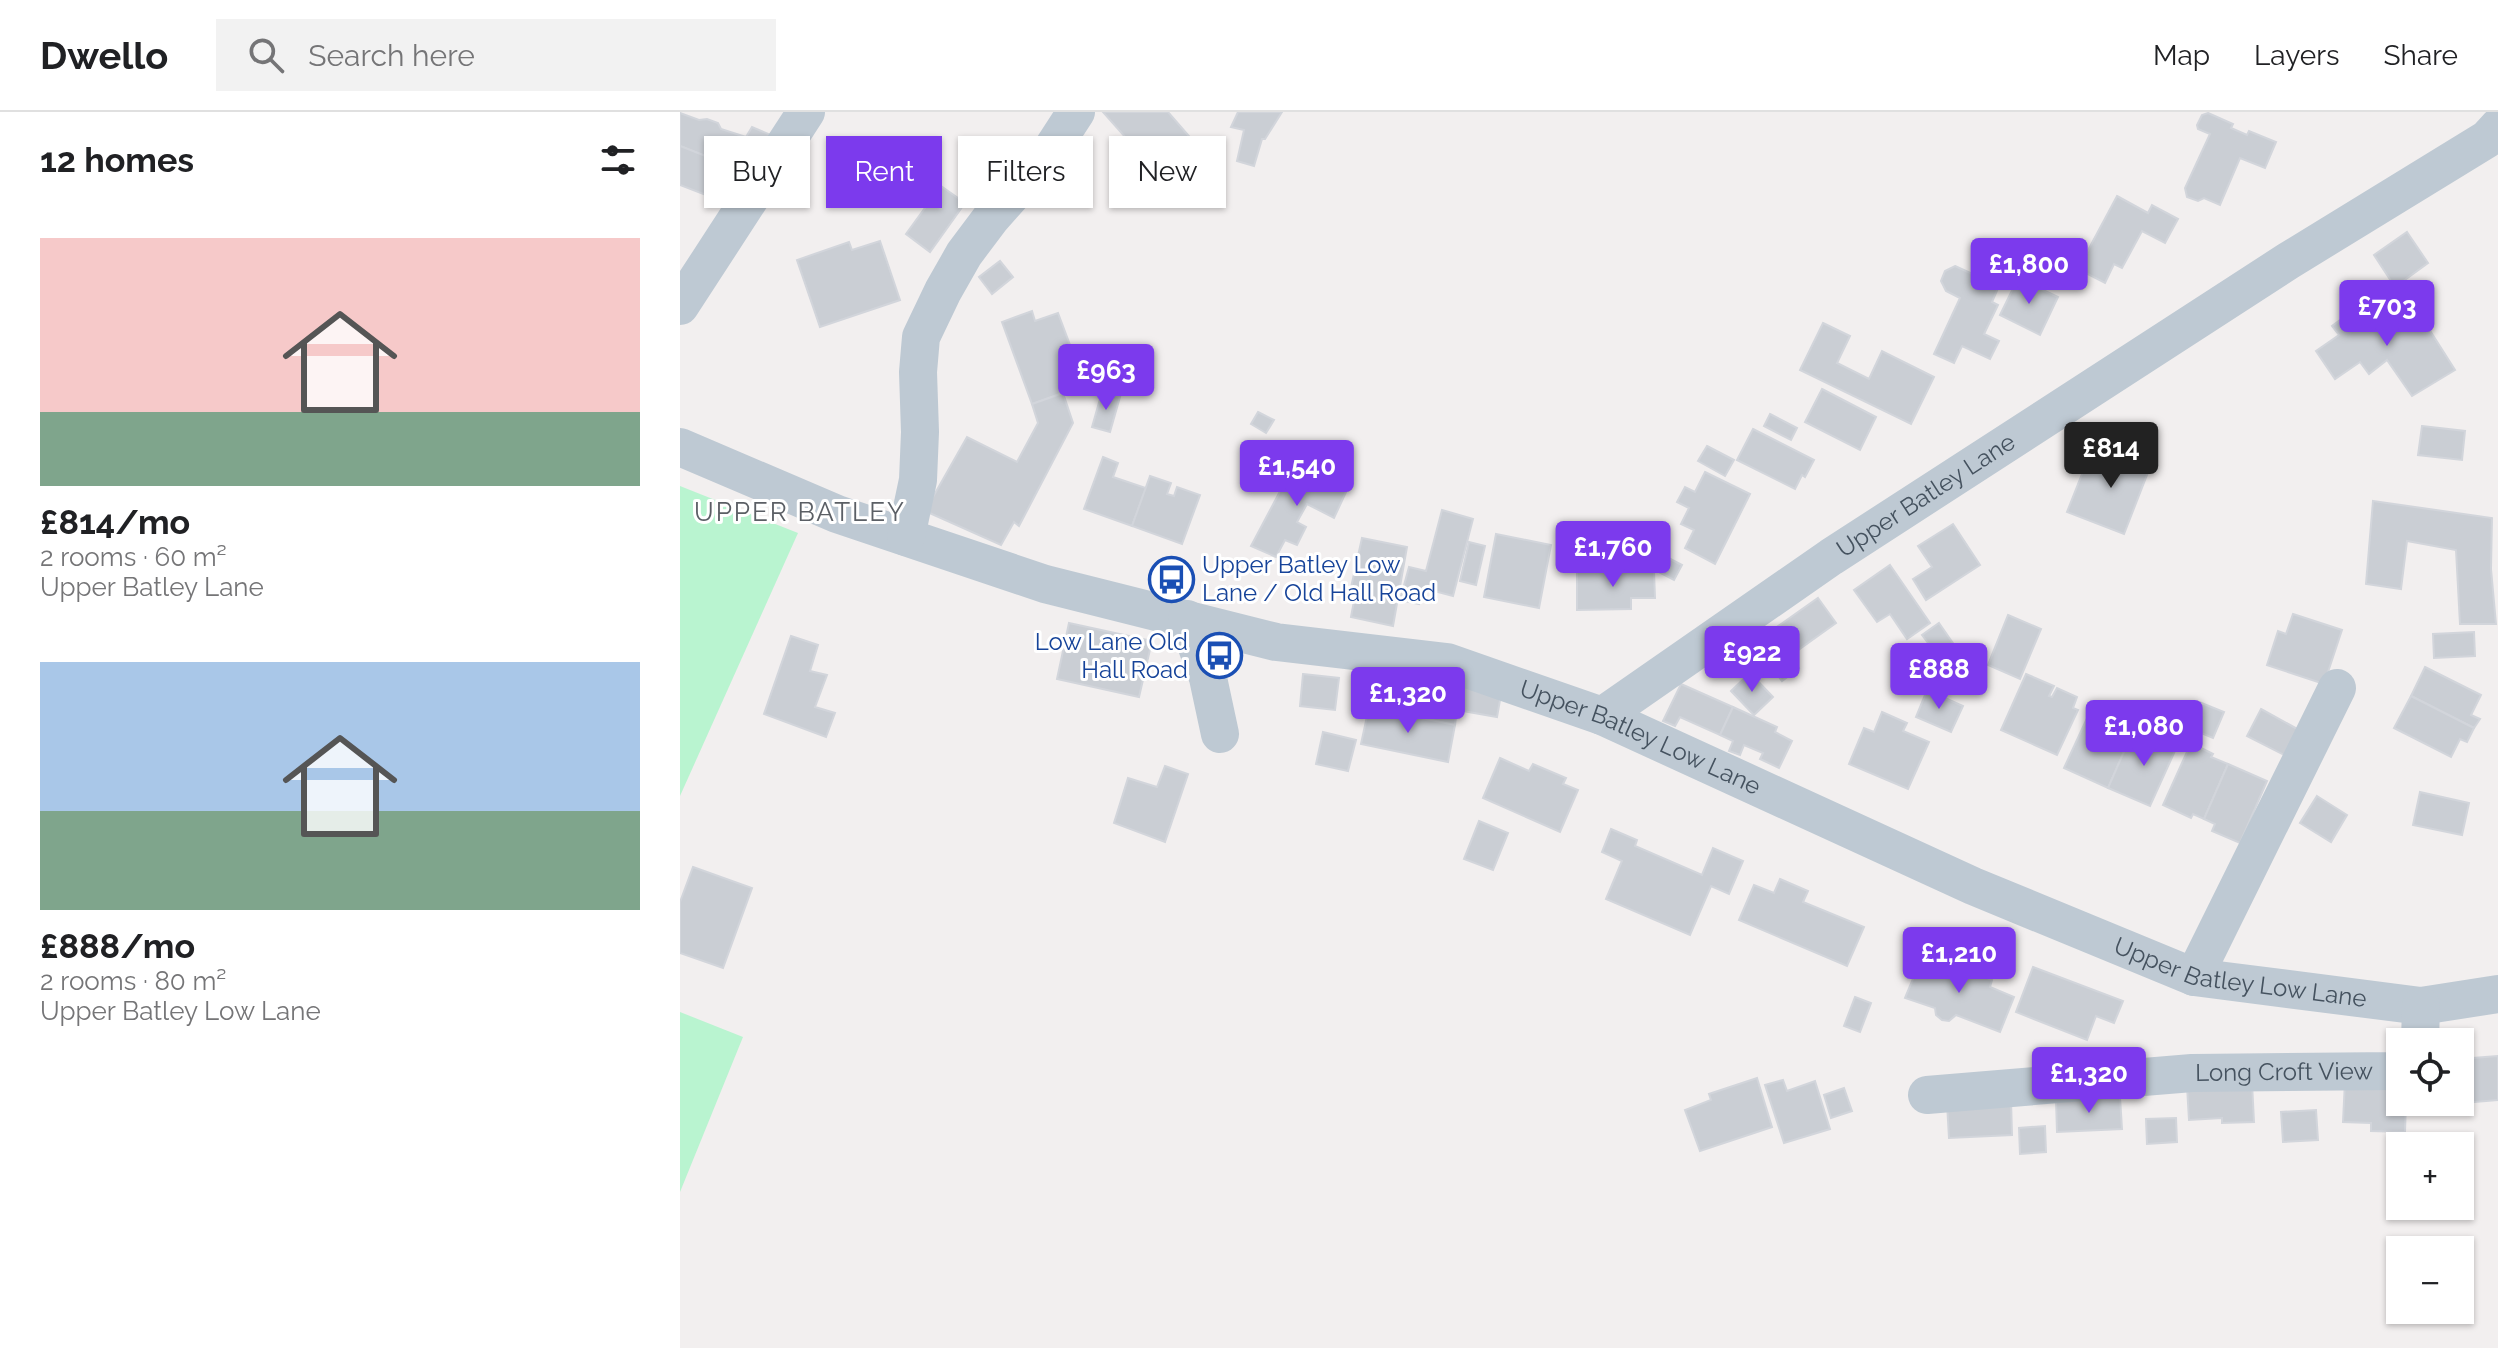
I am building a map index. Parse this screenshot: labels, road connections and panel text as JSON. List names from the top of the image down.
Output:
{
  "streets": {
    "street": ["Upper Batley Lane", "Upper Batley Low Lane", "Long Croft View"]
  },
  "crossings": [
    ["Upper Batley Lane", "Upper Batley Low Lane"]
  ],
  "districts": ["UPPER BATLEY"],
  "places": {
    "bus stop": ["Upper Batley Low Lane / Old Hall Road", "Low Lane Old Hall Road"]
  },
  "page": {
    "header": "Dwello",
    "search": "Search here",
    "nav": ["Map", "Layers", "Share"],
    "heading": "12 homes",
    "chip": [
      "Buy",
      "Rent",
      "Filters",
      "New"
    ],
    "list": [
      {
        "name": "£814/mo",
        "note": "2 rooms · 60 m² · Upper Batley Lane"
      },
      {
        "name": "£888/mo",
        "note": "2 rooms · 80 m² · Upper Batley Low Lane"
      }
    ],
    "price": [
      "£1,800",
      "£703",
      "£963",
      "£814",
      "£1,540",
      "£1,760",
      "£922",
      "£888",
      "£1,320",
      "£1,080",
      "£1,210",
      "£1,320"
    ],
    "map_buttons": ["+", "−"]
  }
}
